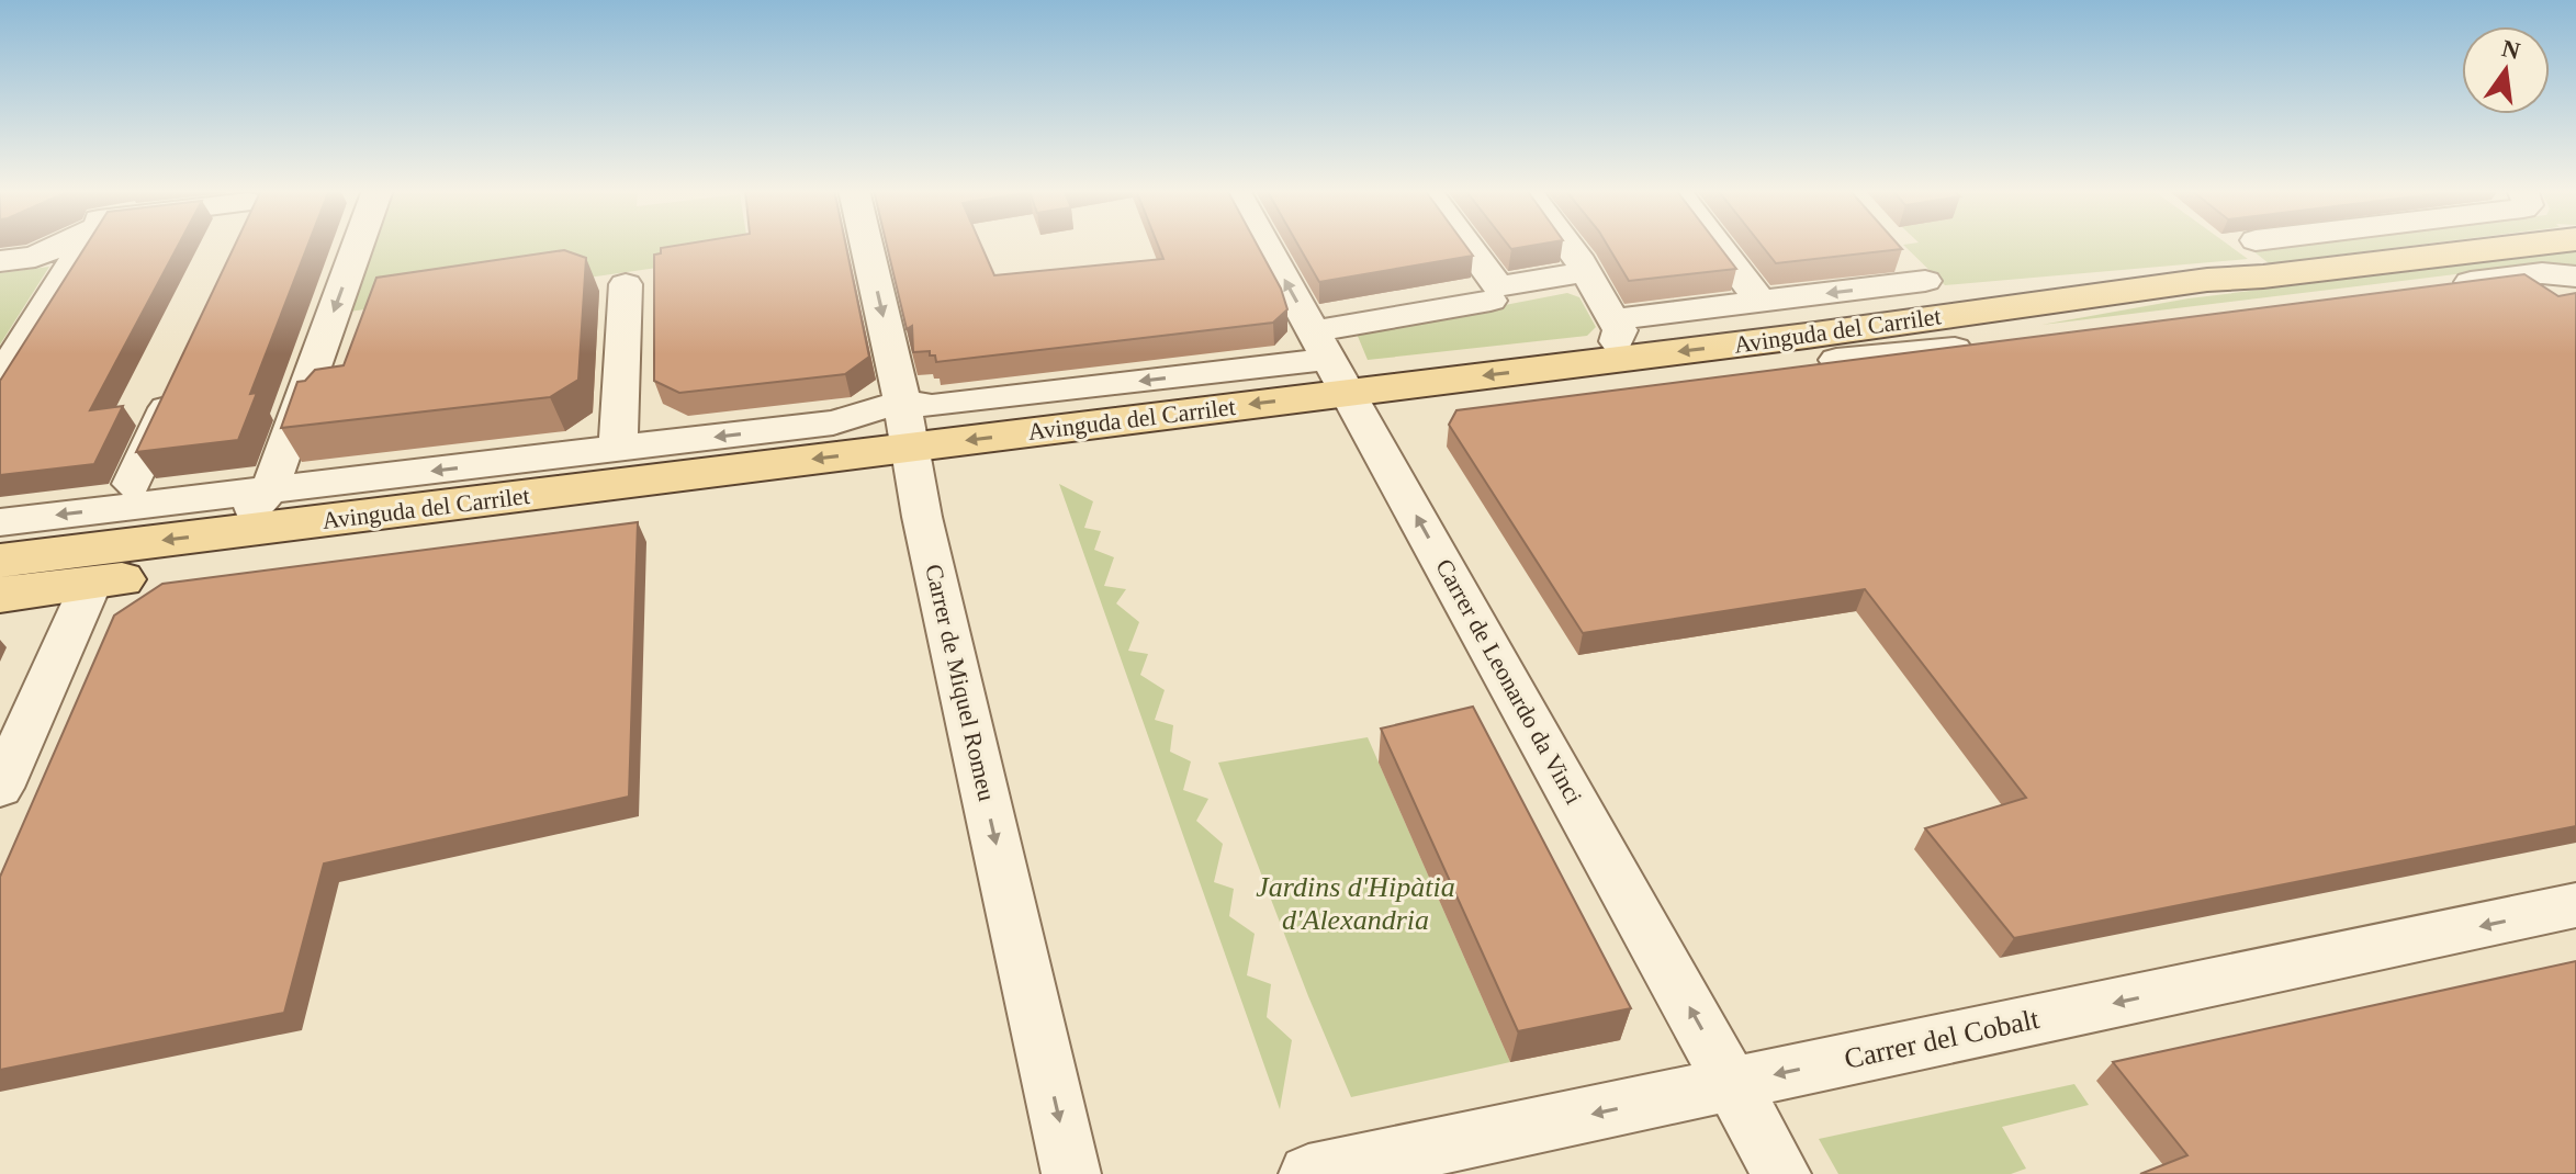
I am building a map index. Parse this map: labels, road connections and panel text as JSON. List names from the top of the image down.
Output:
{
  "streets": {
    "main road": ["Avinguda del Carrilet"],
    "street": ["Carrer de Leonardo da Vinci", "Carrer de Miquel Romeu", "Carrer del Cobalt"]
  },
  "crossings": [
    ["Avinguda del Carrilet", "Carrer de Leonardo da Vinci"],
    ["Avinguda del Carrilet", "Carrer de Miquel Romeu"],
    ["Carrer de Leonardo da Vinci", "Carrer del Cobalt"]
  ],
  "one_way": [
    "Avinguda del Carrilet",
    "Carrer de Leonardo da Vinci",
    "Carrer de Miquel Romeu",
    "Carrer del Cobalt"
  ],
  "parks": ["Jardins d'Hipàtia d'Alexandria"],
  "north": "top"
}
